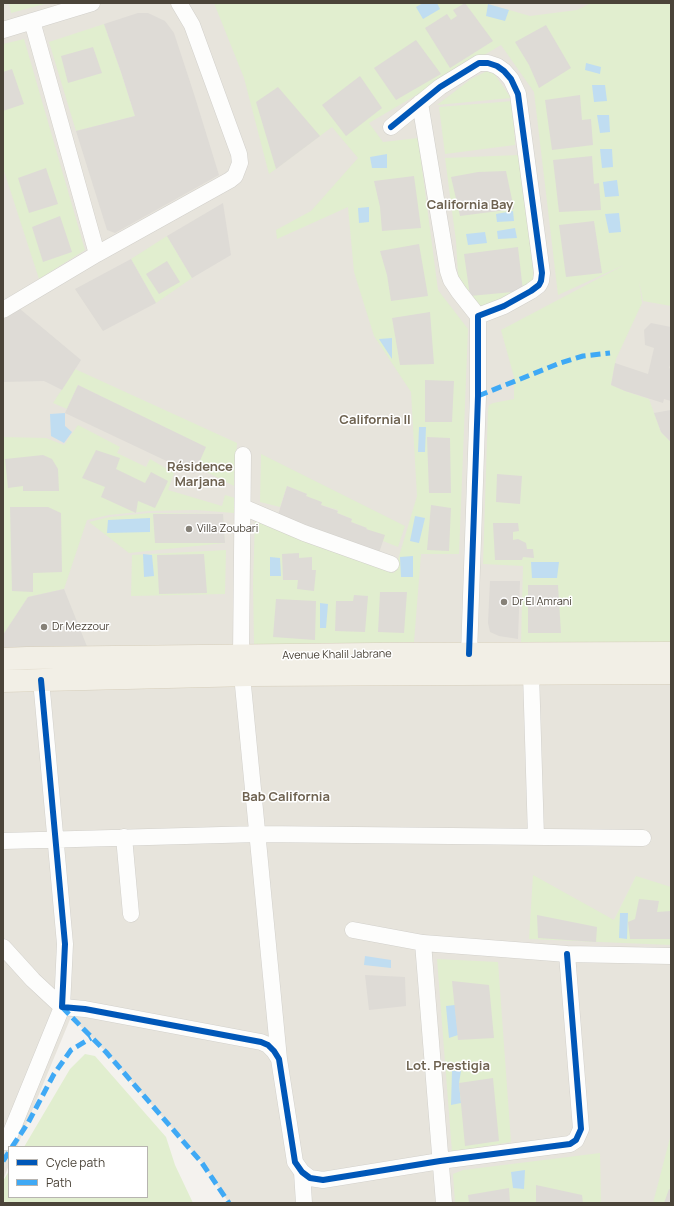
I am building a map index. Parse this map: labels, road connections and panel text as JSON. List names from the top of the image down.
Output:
{
  "streets": {
    "main road": ["Avenue Khalil Jabrane"]
  },
  "districts": [
    "California Bay",
    "California II",
    "Résidence Marjana",
    "Bab California",
    "Lot. Prestigia"
  ],
  "places": ["Villa Zoubari", "Dr El Amrani", "Dr Mezzour"],
  "legend": ["Cycle path", "Path"]
}
